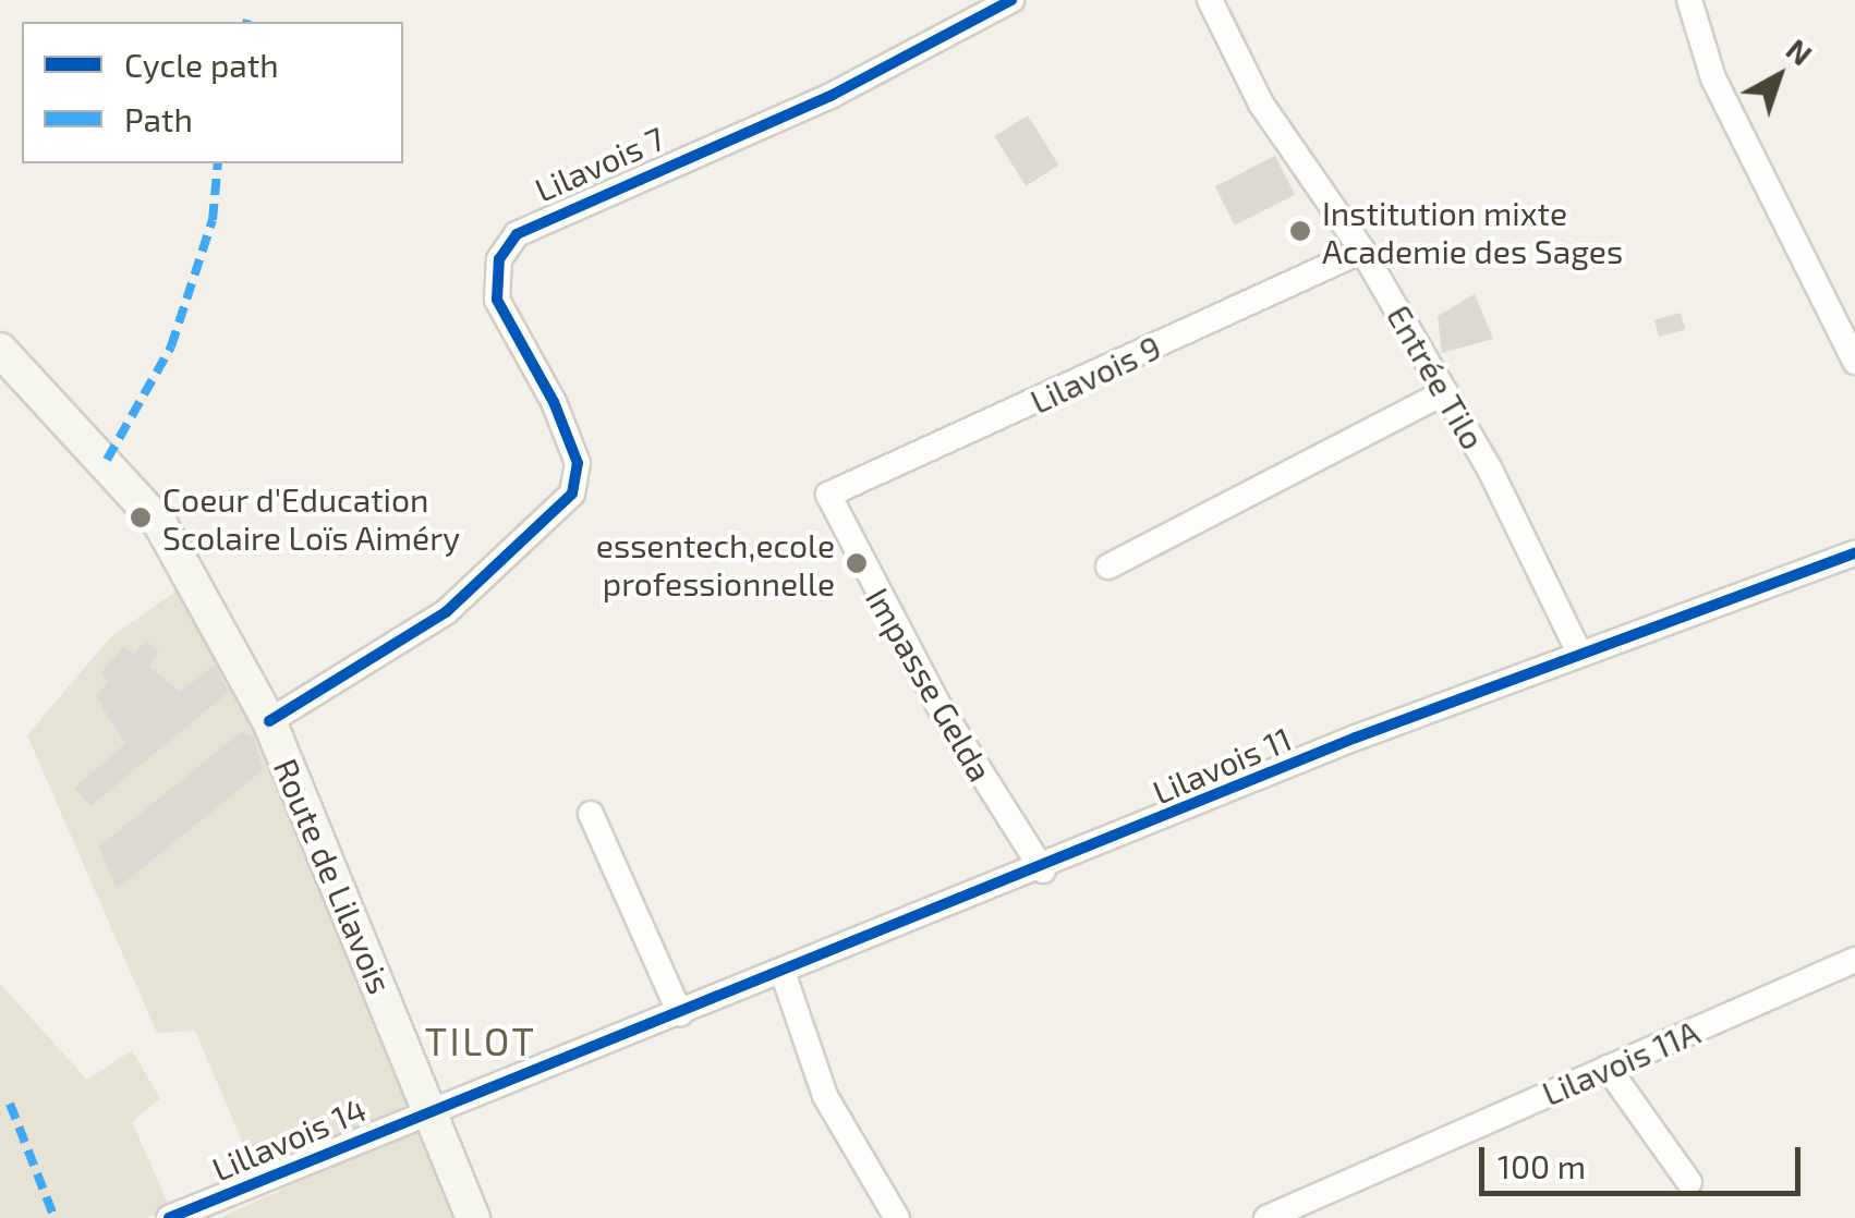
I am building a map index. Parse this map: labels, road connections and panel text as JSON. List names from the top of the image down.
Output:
{
  "streets": {
    "main road": ["Route de Lilavois"],
    "street": [
      "Lilavois 7",
      "Lilavois 9",
      "Entrée Tilo",
      "Impasse Gelda",
      "Lilavois 11",
      "Lilavois 11A",
      "Lillavois 14"
    ]
  },
  "crossings": [
    ["Lilavois 7", "Route de Lilavois"],
    ["Lilavois 9", "Entrée Tilo"],
    ["Lilavois 9", "Impasse Gelda"],
    ["Entrée Tilo", "Lilavois 11"],
    ["Impasse Gelda", "Lilavois 11"],
    ["Lilavois 11", "Route de Lilavois"],
    ["Lilavois 11", "Lillavois 14"],
    ["Route de Lilavois", "Lillavois 14"]
  ],
  "districts": ["TILOT"],
  "places": ["Institution mixte Academie des Sages", "Coeur d'Education Scolaire Loïs Aiméry", "essentech,ecole professionnelle"],
  "legend": ["Cycle path", "Path"],
  "scale_bar": "100 m",
  "north": "top right"
}
